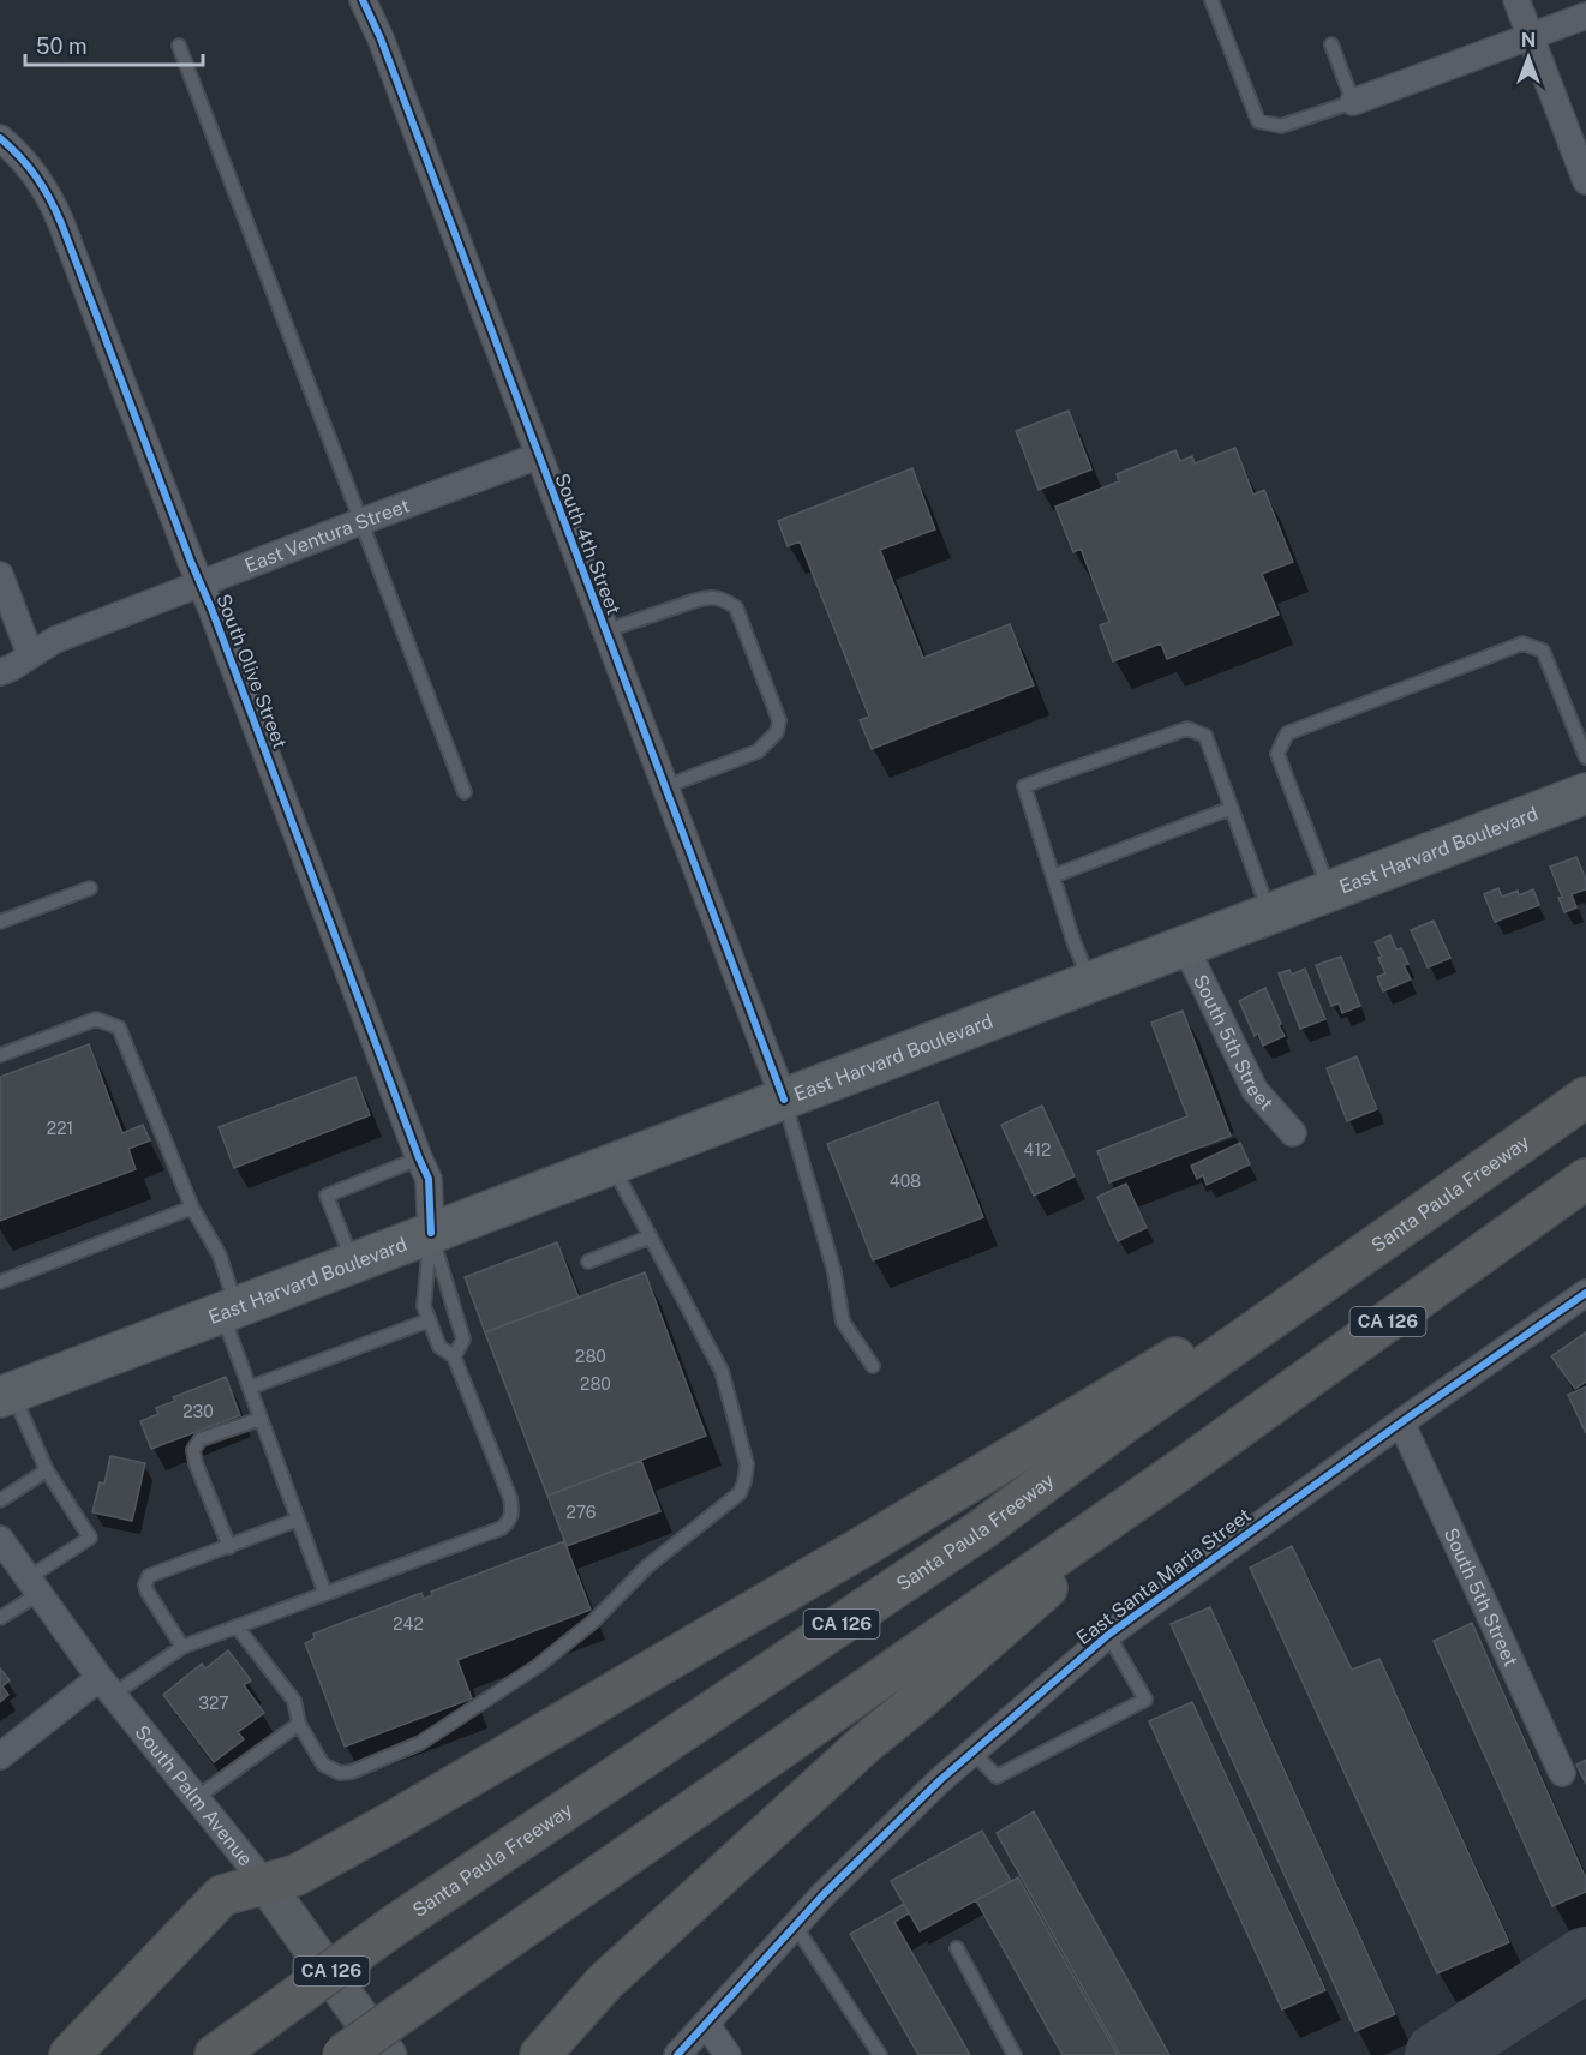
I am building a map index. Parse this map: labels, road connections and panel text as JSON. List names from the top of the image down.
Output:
{
  "streets": {
    "highway": ["Santa Paula Freeway", "CA 126"],
    "main road": ["East Harvard Boulevard"],
    "street": [
      "East Ventura Street",
      "South 4th Street",
      "South Olive Street",
      "South 5th Street",
      "East Santa Maria Street",
      "South Palm Avenue"
    ]
  },
  "crossings": [
    ["East Ventura Street", "South 4th Street"],
    ["East Ventura Street", "South Olive Street"],
    ["South 4th Street", "East Harvard Boulevard"],
    ["South Olive Street", "East Harvard Boulevard"],
    ["East Harvard Boulevard", "South 5th Street"],
    ["South 5th Street", "East Santa Maria Street"]
  ],
  "house_numbers": [
    "221",
    "412",
    "408",
    "280",
    "280",
    "230",
    "276",
    "242",
    "327"
  ],
  "scale_bar": "50 m",
  "north": "top"
}
